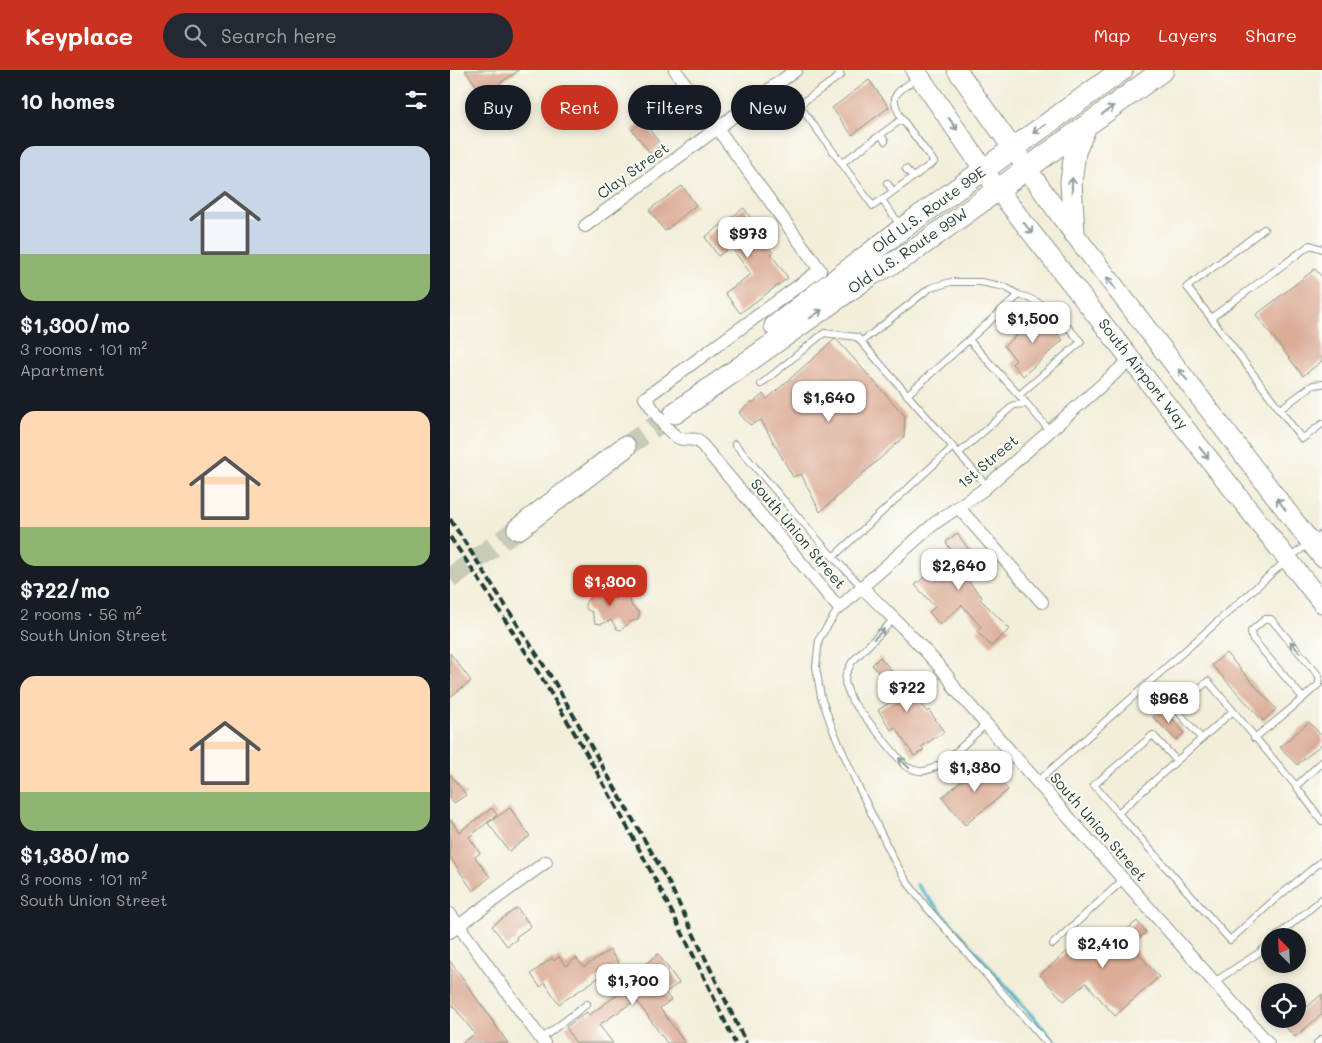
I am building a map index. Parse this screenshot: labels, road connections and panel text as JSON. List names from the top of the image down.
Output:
{
  "streets": {
    "main road": ["Old U.S. Route 99E", "Old U.S. Route 99W", "South Airport Way"],
    "street": ["Clay Street", "1st Street", "South Union Street"]
  },
  "crossings": [
    ["Old U.S. Route 99E", "Old U.S. Route 99W"],
    ["Old U.S. Route 99E", "South Airport Way"],
    ["Old U.S. Route 99W", "South Airport Way"],
    ["South Airport Way", "1st Street"],
    ["1st Street", "South Union Street"]
  ],
  "one_way": ["Old U.S. Route 99W"],
  "north": "top left",
  "page": {
    "header": "Keyplace",
    "search": "Search here",
    "nav": ["Map", "Layers", "Share"],
    "heading": "10 homes",
    "chip": [
      "Buy",
      "Rent",
      "Filters",
      "New"
    ],
    "list": [
      {
        "name": "$1,300/mo",
        "note": "3 rooms · 101 m² · Apartment"
      },
      {
        "name": "$722/mo",
        "note": "2 rooms · 56 m² · South Union Street"
      },
      {
        "name": "$1,380/mo",
        "note": "3 rooms · 101 m² · South Union Street"
      }
    ],
    "price": [
      "$973",
      "$1,500",
      "$1,640",
      "$2,640",
      "$1,300",
      "$722",
      "$968",
      "$1,380",
      "$2,410",
      "$1,700"
    ]
  }
}
